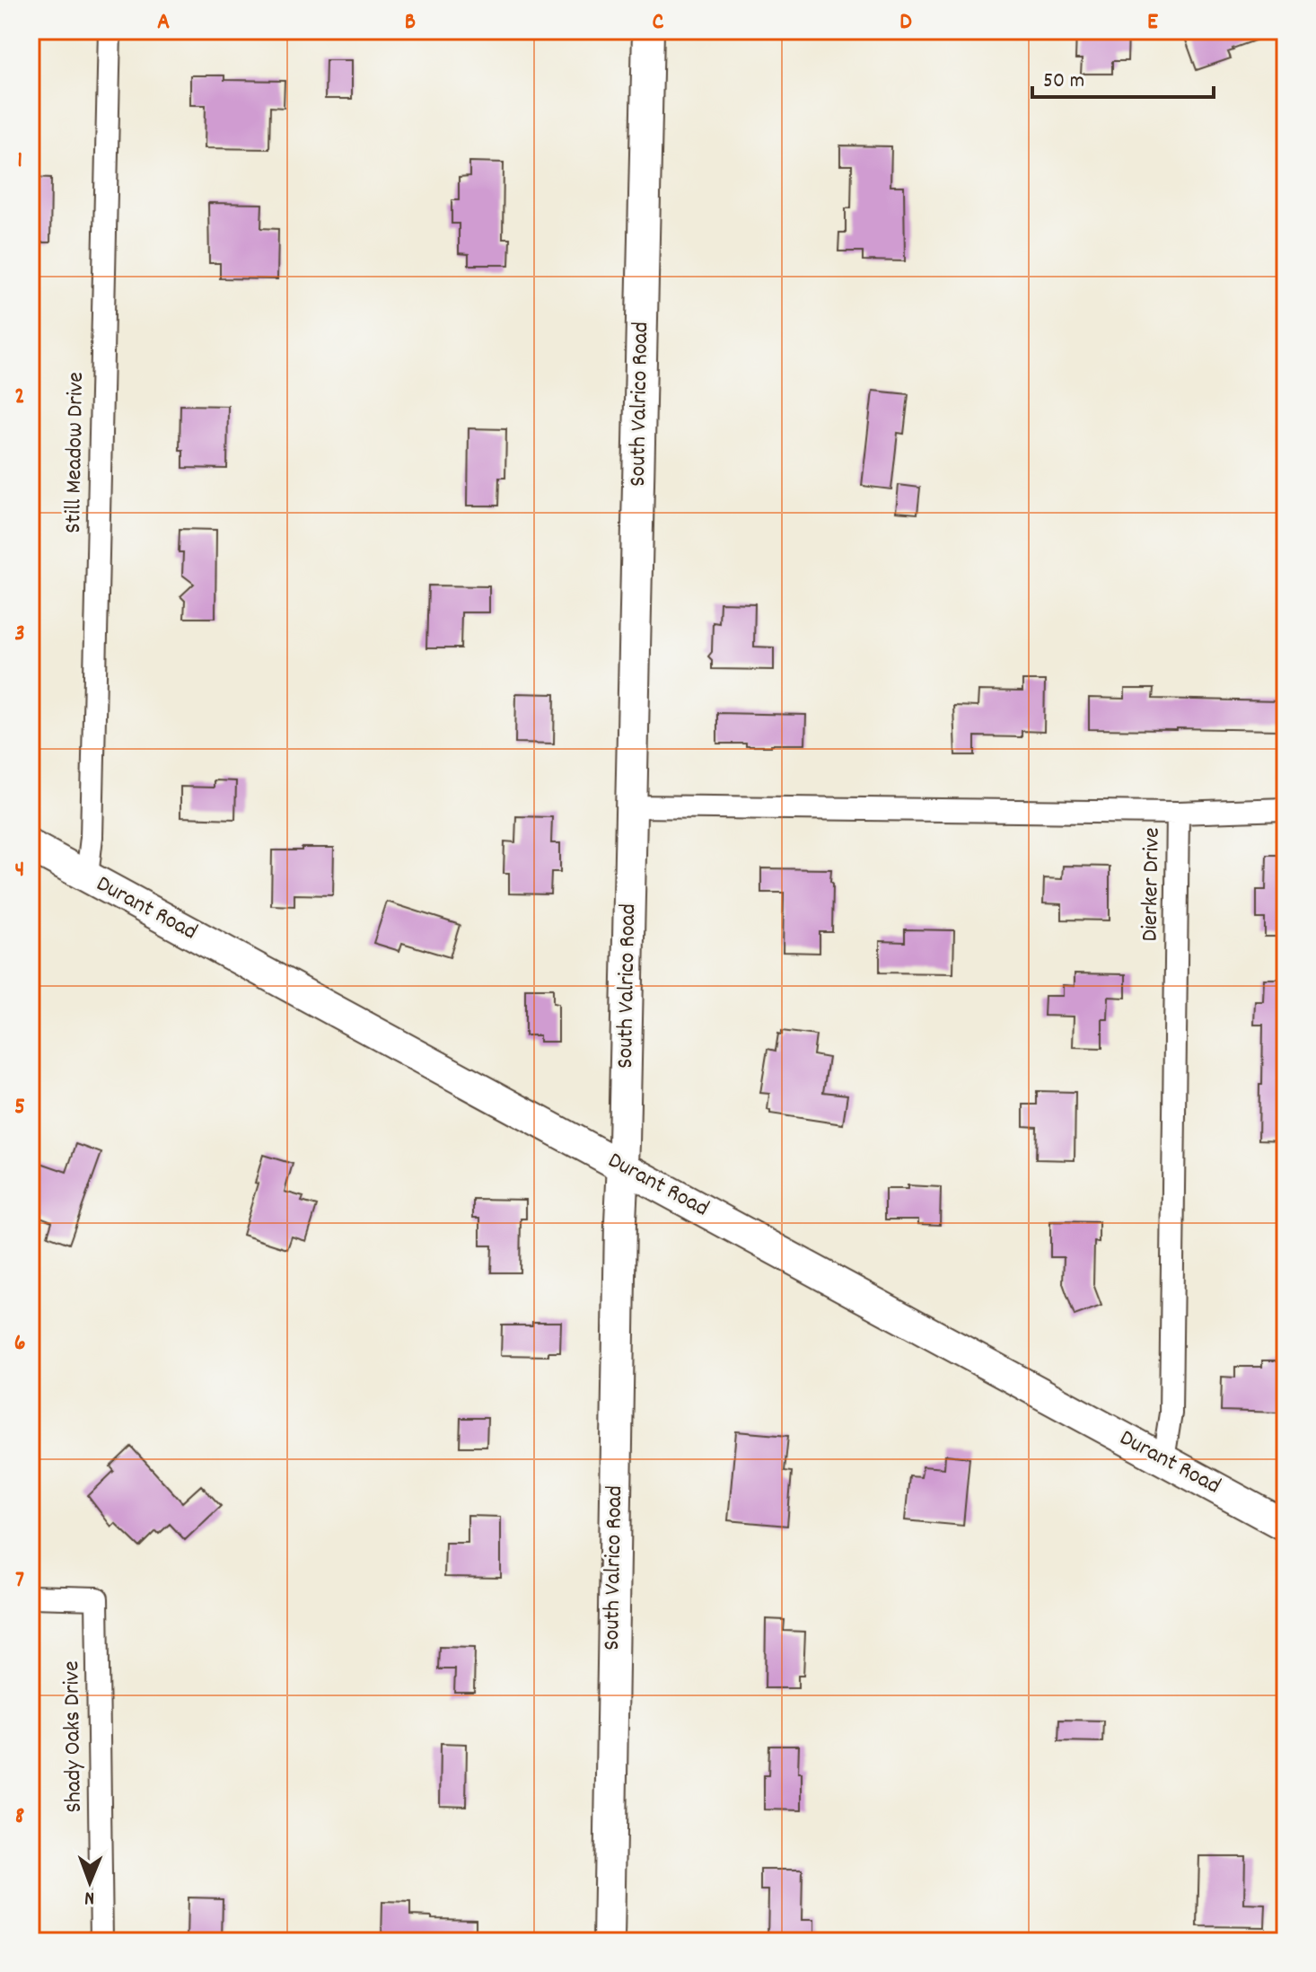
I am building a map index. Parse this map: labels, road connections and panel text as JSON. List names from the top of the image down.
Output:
{
  "streets": {
    "street": [
      "South Valrico Road",
      "Still Meadow Drive",
      "Dierker Drive",
      "Durant Road",
      "Shady Oaks Drive"
    ]
  },
  "crossings": [
    ["South Valrico Road", "Dierker Drive"],
    ["South Valrico Road", "Durant Road"],
    ["Still Meadow Drive", "Durant Road"],
    ["Dierker Drive", "Durant Road"]
  ],
  "scale_bar": "50 m",
  "north": "bottom",
  "grid": {
    "columns": [
      "A",
      "B",
      "C",
      "D",
      "E"
    ],
    "rows": [
      "1",
      "2",
      "3",
      "4",
      "5",
      "6",
      "7",
      "8"
    ]
  }
}
